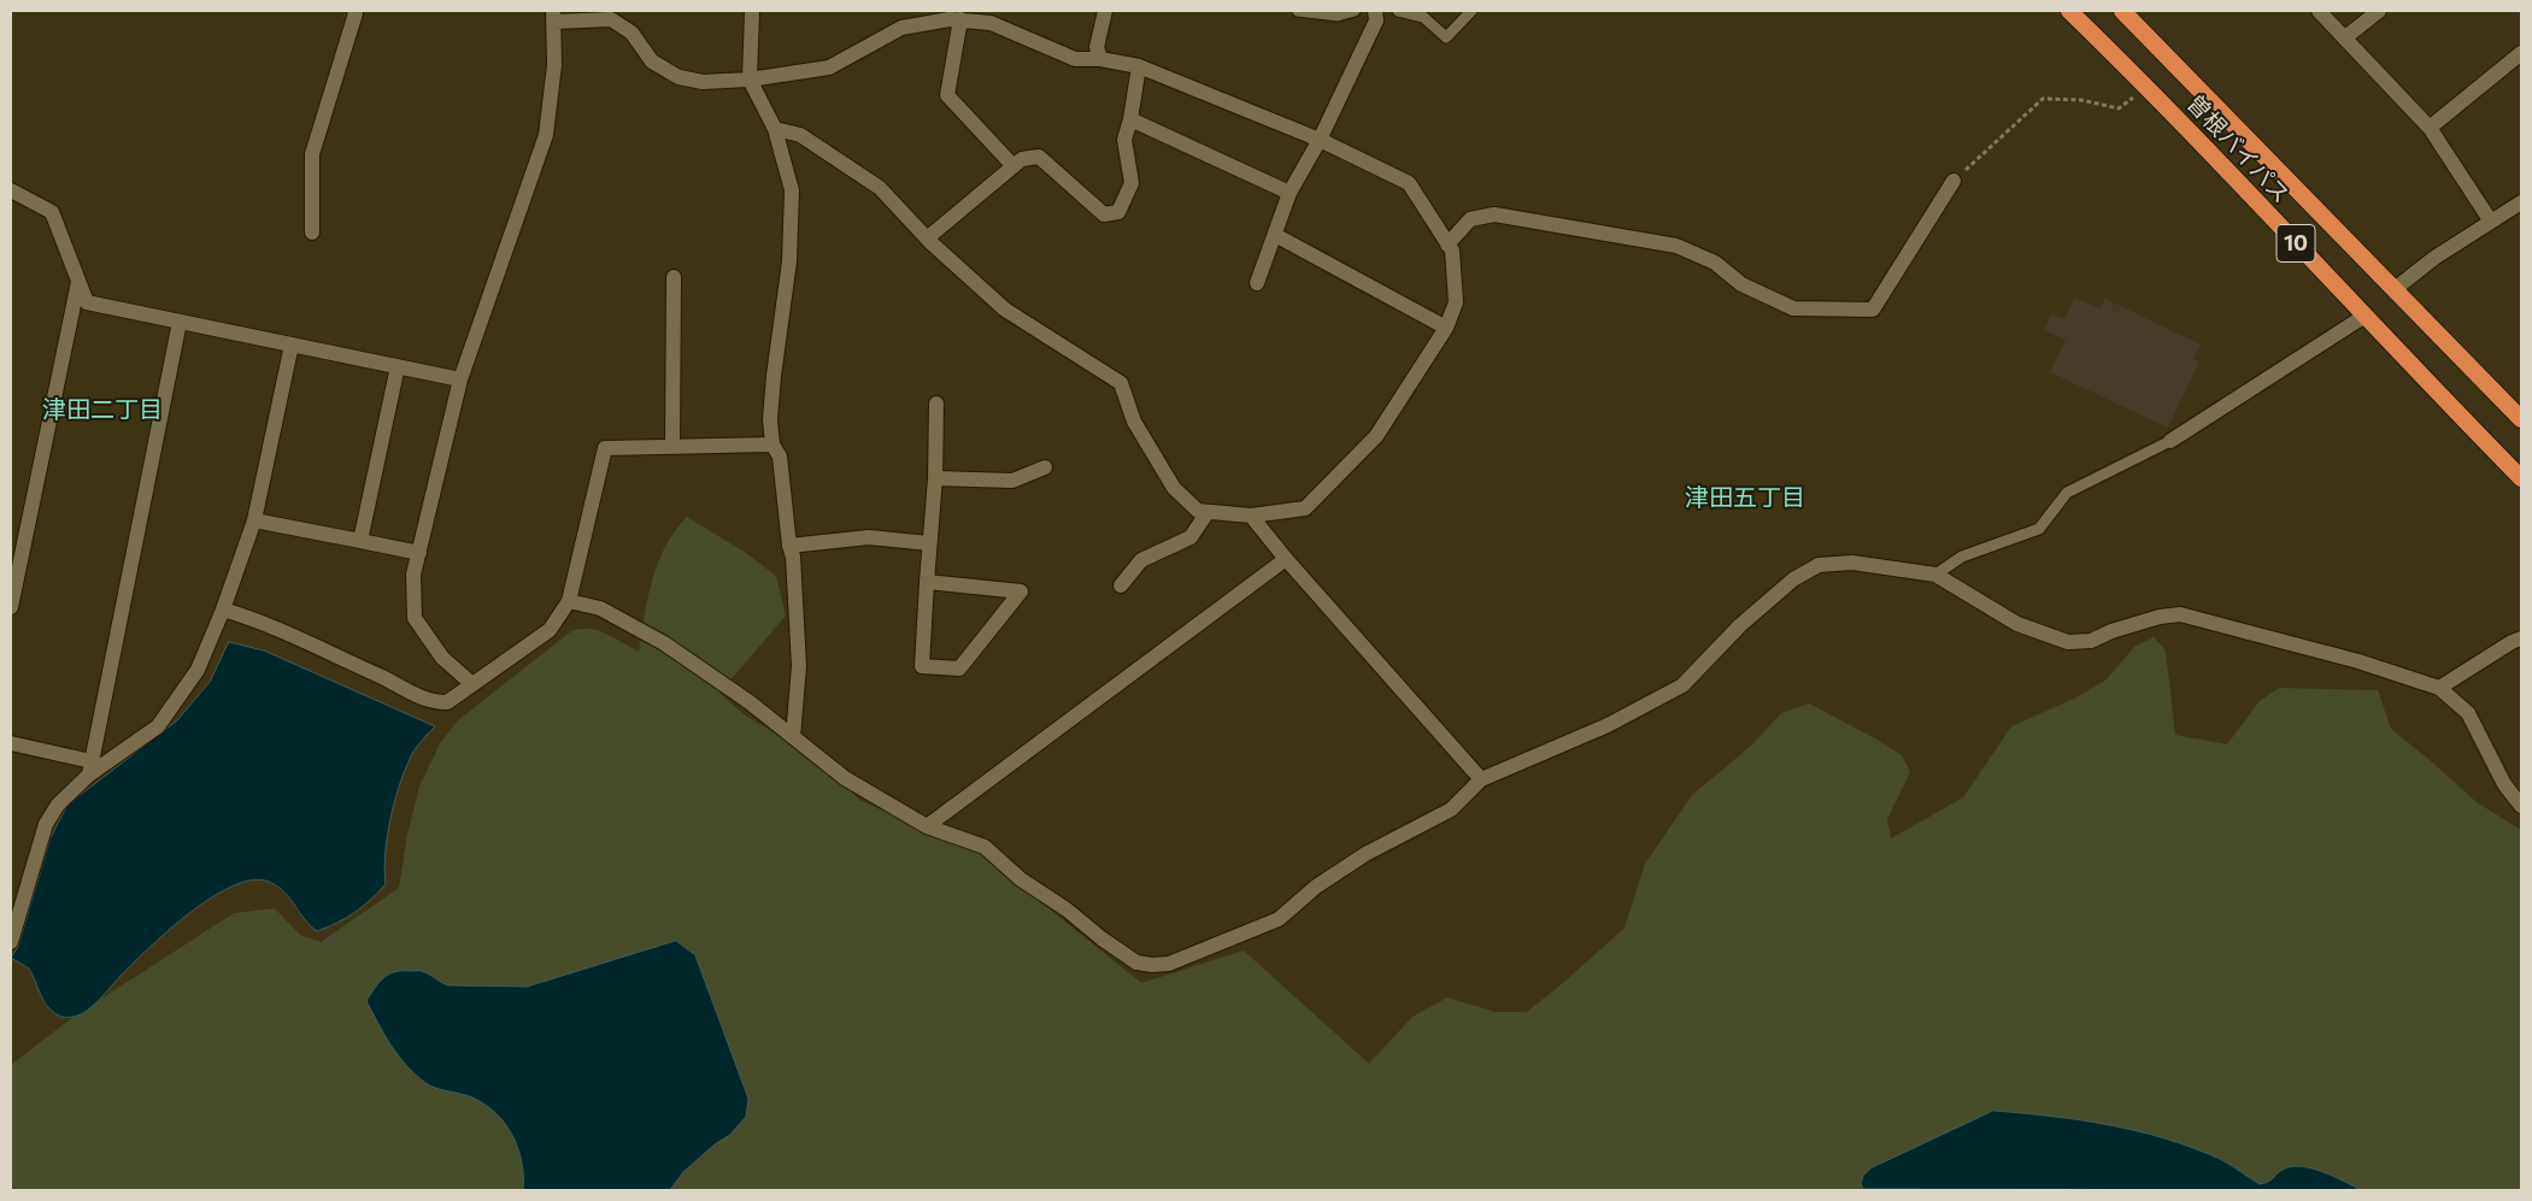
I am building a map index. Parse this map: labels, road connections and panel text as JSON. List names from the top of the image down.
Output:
{
  "streets": {
    "highway": ["曽根バイパス", "10"]
  },
  "districts": ["津田二丁目", "津田五丁目"]
}
